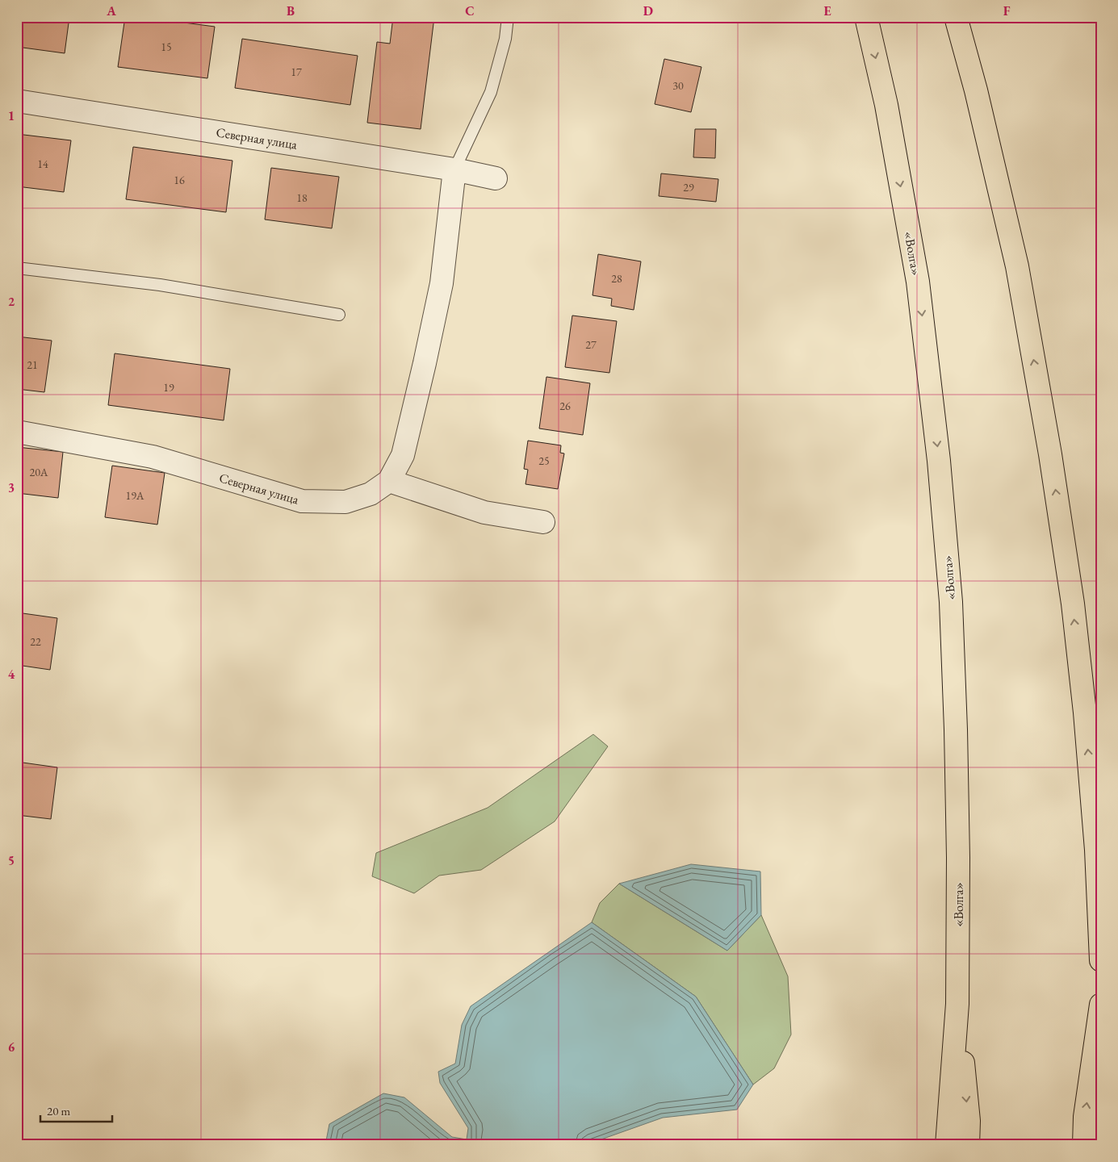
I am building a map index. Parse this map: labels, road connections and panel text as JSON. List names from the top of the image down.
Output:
{
  "streets": {
    "highway": ["«Волга»"],
    "street": ["Северная улица"]
  },
  "house_numbers": [
    "15",
    "17",
    "30",
    "14",
    "16",
    "29",
    "18",
    "28",
    "27",
    "21",
    "19",
    "26",
    "25",
    "20А",
    "19А",
    "22"
  ],
  "scale_bar": "20 m",
  "grid": {
    "columns": [
      "A",
      "B",
      "C",
      "D",
      "E",
      "F"
    ],
    "rows": [
      "1",
      "2",
      "3",
      "4",
      "5",
      "6"
    ]
  }
}
